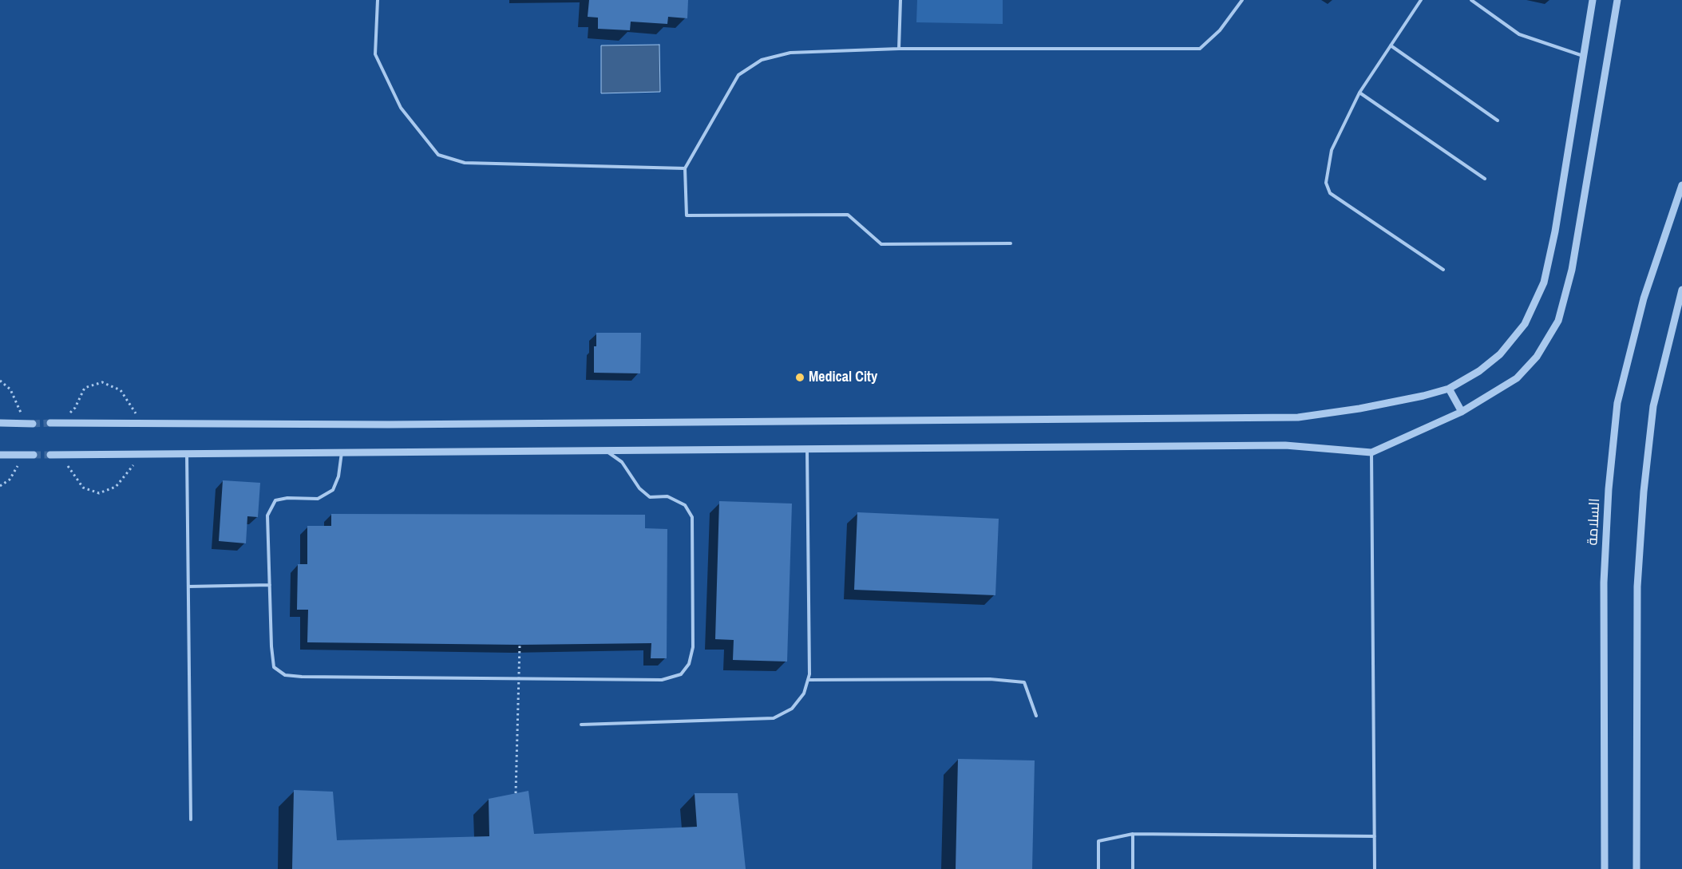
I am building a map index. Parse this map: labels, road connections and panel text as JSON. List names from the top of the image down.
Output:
{
  "streets": {
    "street": ["السلامة"]
  },
  "places": ["Medical City"]
}
